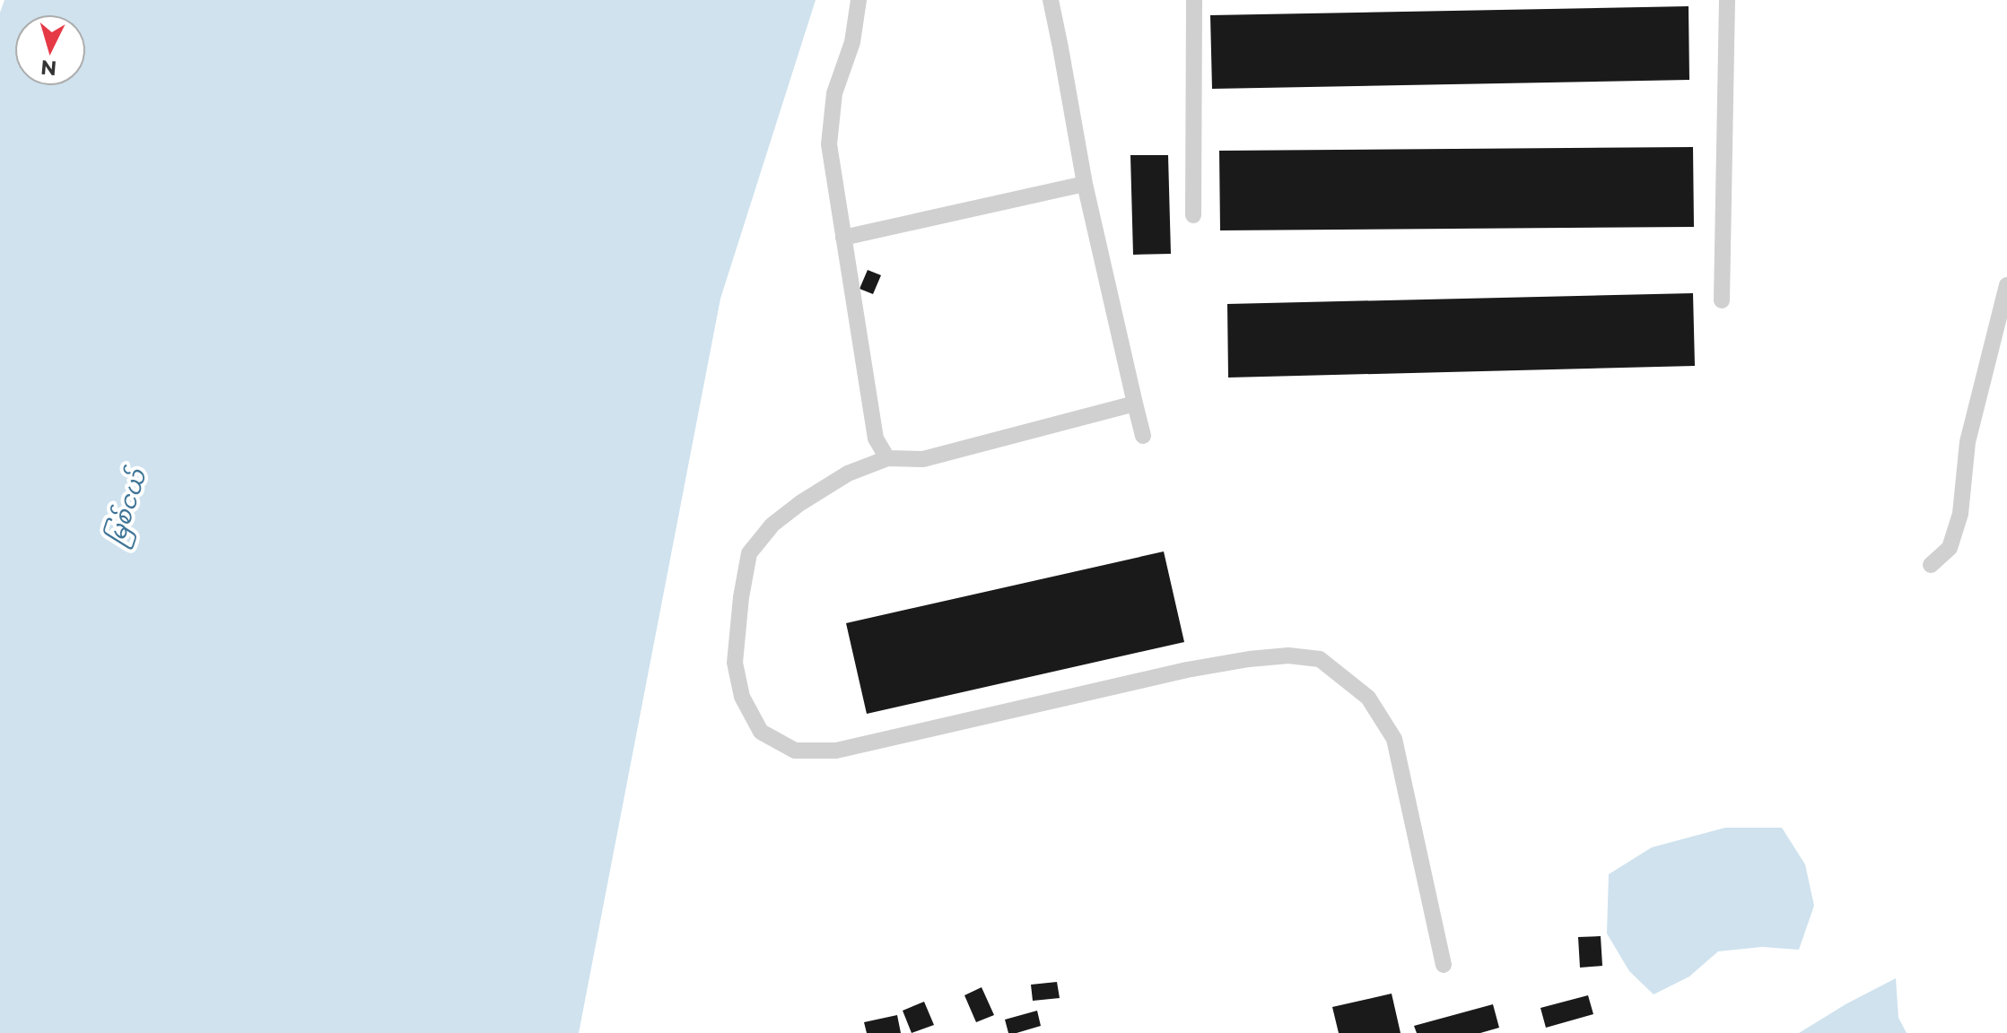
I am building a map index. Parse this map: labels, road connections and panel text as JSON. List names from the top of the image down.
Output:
{
  "water": ["မြစ်ငယ်"],
  "north": "bottom"
}
